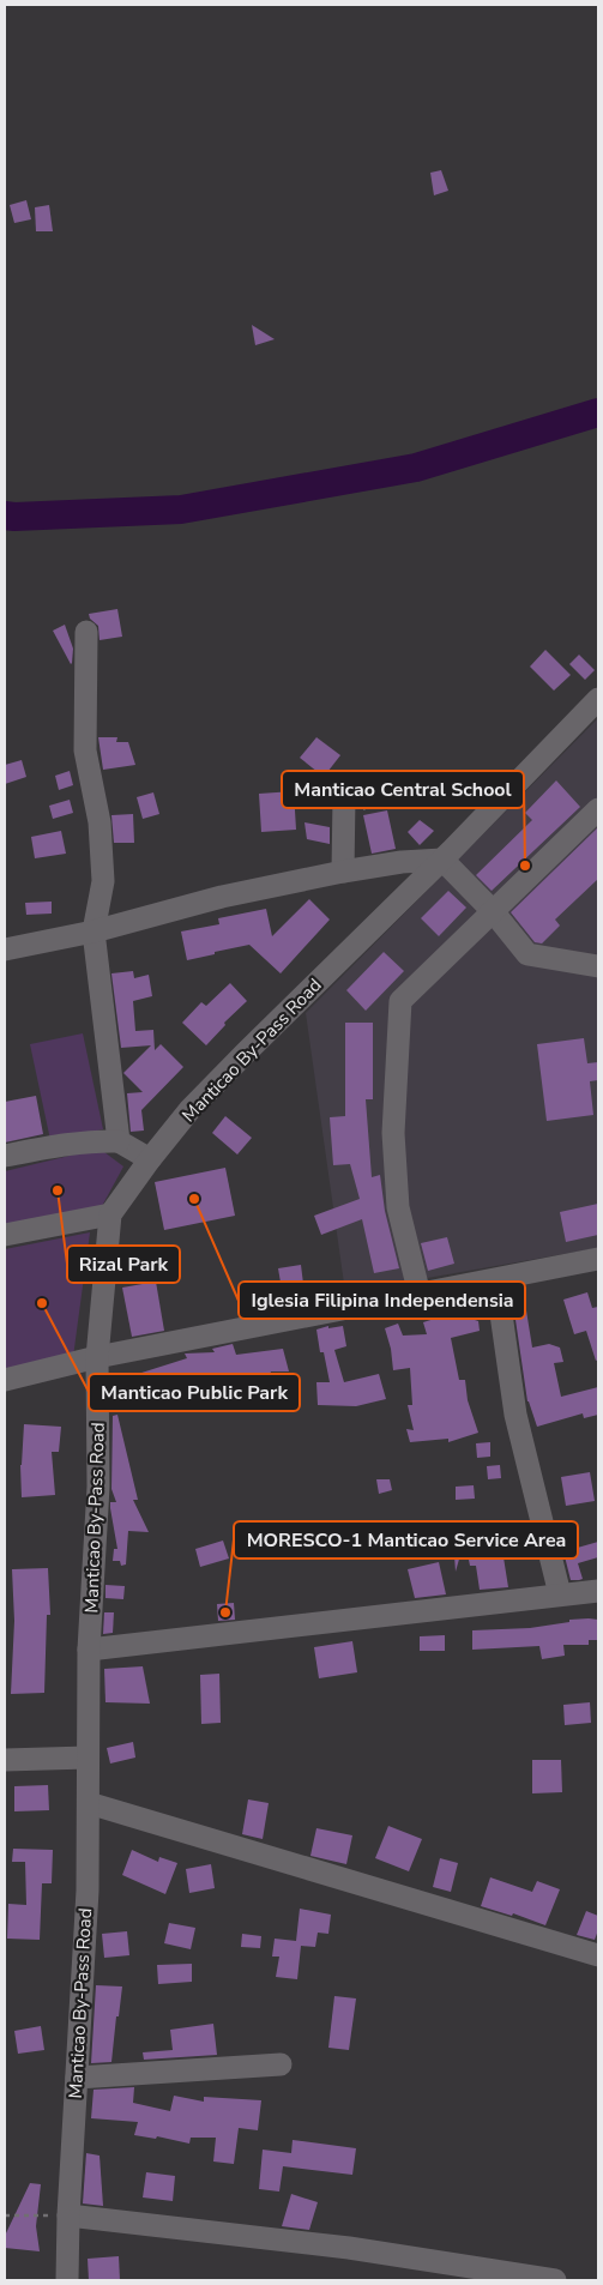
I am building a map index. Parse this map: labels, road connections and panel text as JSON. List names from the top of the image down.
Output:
{
  "streets": {
    "street": ["Manticao By-Pass Road"]
  },
  "places": [
    "Manticao Central School",
    "Rizal Park",
    "Iglesia Filipina Independensia",
    "Manticao Public Park",
    "MORESCO-1 Manticao Service Area"
  ]
}
